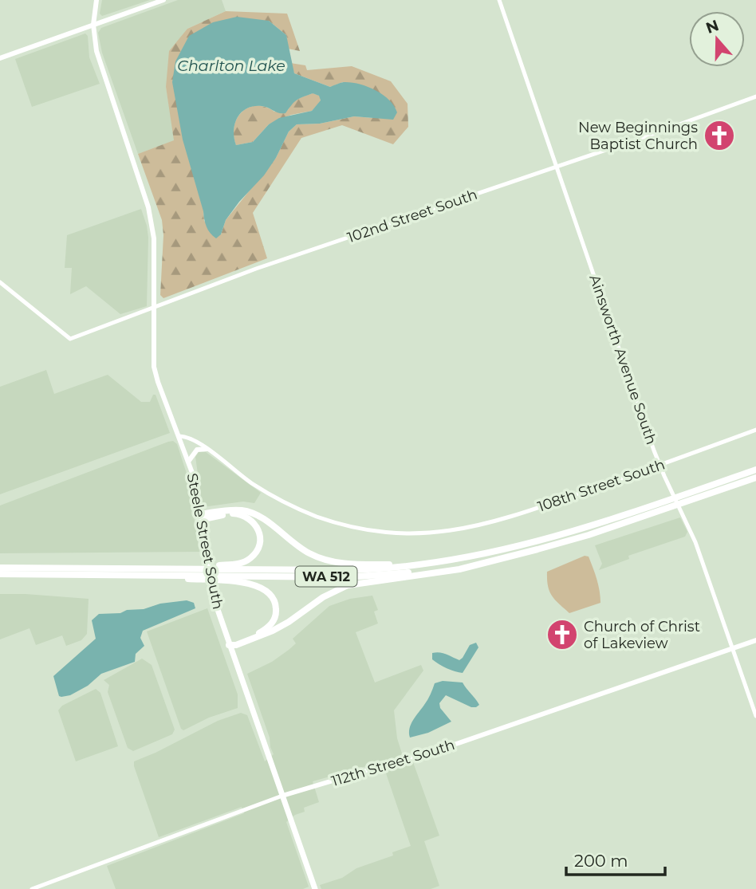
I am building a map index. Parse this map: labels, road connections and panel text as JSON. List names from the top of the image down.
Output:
{
  "streets": {
    "highway": ["WA 512"],
    "main road": ["Steele Street South", "112th Street South"],
    "street": ["102nd Street South", "Ainsworth Avenue South", "108th Street South"]
  },
  "crossings": [
    ["102nd Street South", "Ainsworth Avenue South"],
    ["102nd Street South", "Steele Street South"],
    ["Ainsworth Avenue South", "108th Street South"],
    ["Ainsworth Avenue South", "112th Street South"],
    ["108th Street South", "Steele Street South"],
    ["Steele Street South", "112th Street South"]
  ],
  "water": ["Charlton Lake"],
  "places": {
    "church": ["New Beginnings Baptist Church", "Church of Christ of Lakeview"]
  },
  "scale_bar": "200 m",
  "north": "top"
}
